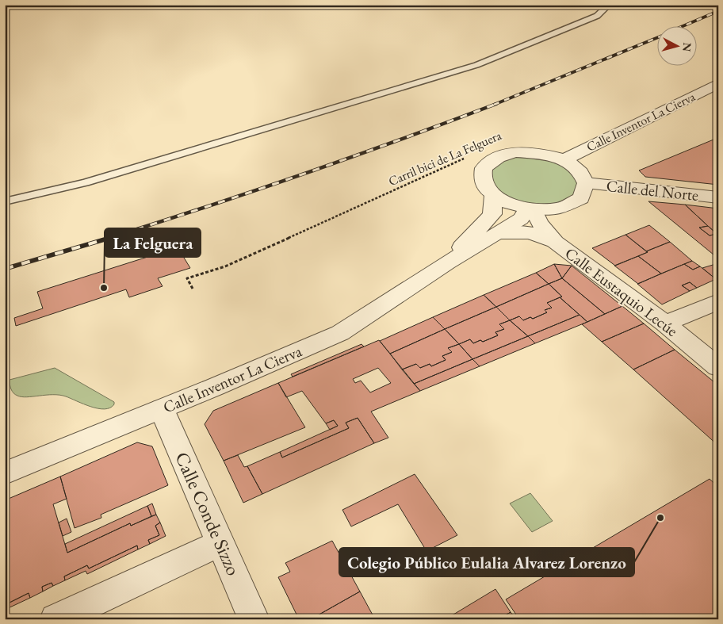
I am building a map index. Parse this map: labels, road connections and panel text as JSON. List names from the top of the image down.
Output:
{
  "streets": {
    "street": [
      "Calle Inventor La Cierva",
      "Calle del Norte",
      "Calle Eustaquio Lecúe",
      "Calle Conde Sizzo"
    ],
    "path": ["Carril bici de La Felguera"]
  },
  "crossings": [
    ["Calle Inventor La Cierva", "Calle Eustaquio Lecúe"],
    ["Calle Inventor La Cierva", "Calle Conde Sizzo"]
  ],
  "places": ["La Felguera", "Colegio Público Eulalia Alvarez Lorenzo"],
  "north": "right"
}
